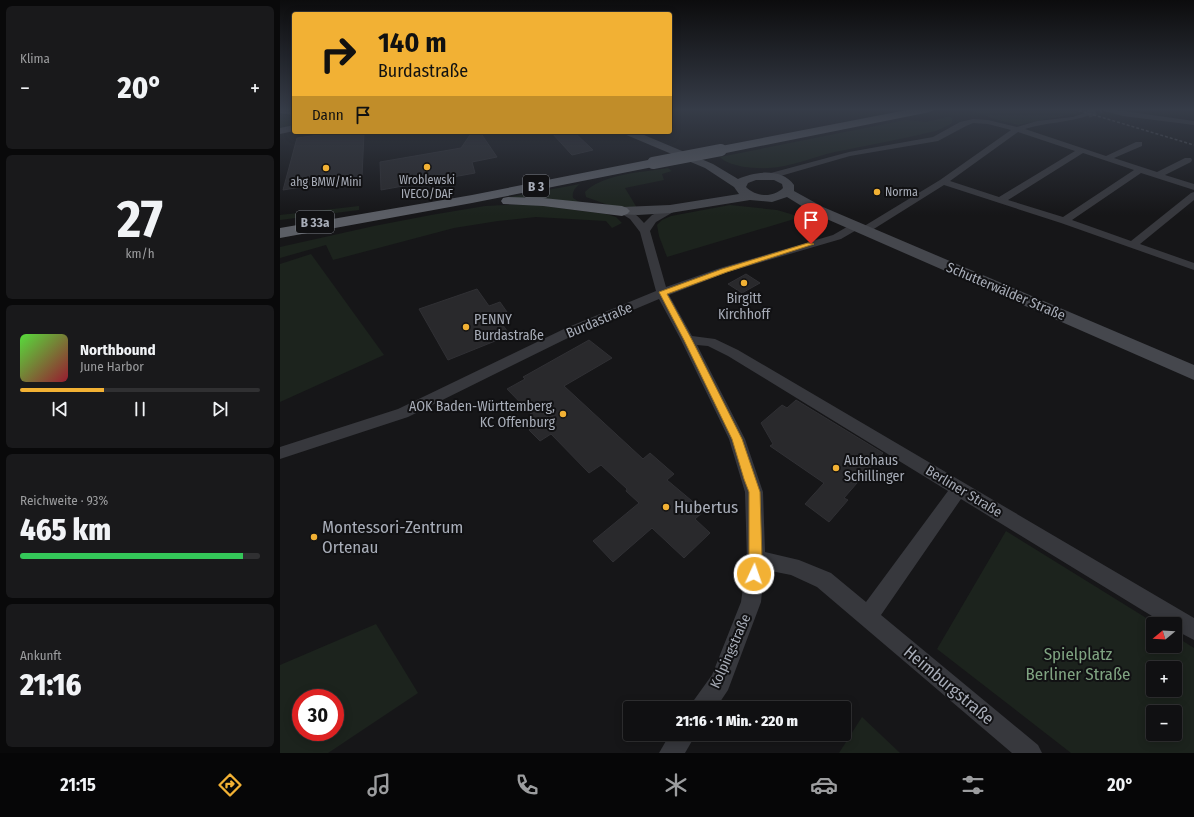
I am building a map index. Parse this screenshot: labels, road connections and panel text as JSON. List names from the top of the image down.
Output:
{
  "streets": {
    "highway": ["B 3", "B 33a"],
    "main road": ["Schutterwälder Straße"],
    "street": [
      "Burdastraße",
      "Berliner Straße",
      "Kolpingstraße",
      "Heimburgstraße"
    ]
  },
  "crossings": [
    ["B 3", "B 33a"],
    ["Schutterwälder Straße", "Burdastraße"],
    ["Burdastraße", "Kolpingstraße"],
    ["Berliner Straße", "Kolpingstraße"],
    ["Kolpingstraße", "Heimburgstraße"]
  ],
  "parks": ["Spielplatz Berliner Straße"],
  "places": [
    "Wroblewski IVECO/DAF",
    "ahg BMW/Mini",
    "Norma",
    "Birgitt Kirchhoff",
    "PENNY Burdastraße",
    "AOK Baden-Württemberg, KC Offenburg",
    "Autohaus Schillinger",
    "Hubertus",
    "Montessori-Zentrum Ortenau"
  ],
  "north": "left",
  "page": {
    "tile": [
      "Klima",
      ["27", "km/h"],
      ["Reichweite · 93%", "465 km"],
      ["Ankunft", "21:16"]
    ],
    "turn": ["140 m", "Burdastraße"],
    "heat": ["−", "20°", "+"],
    "then": "Dann",
    "song": ["Northbound", "June Harbor"],
    "map_buttons": ["+", "−"],
    "limit": "30",
    "trip": "21:16 · 1 Min. · 220 m",
    "tabs": ["21:15", "20°"]
  }
}
